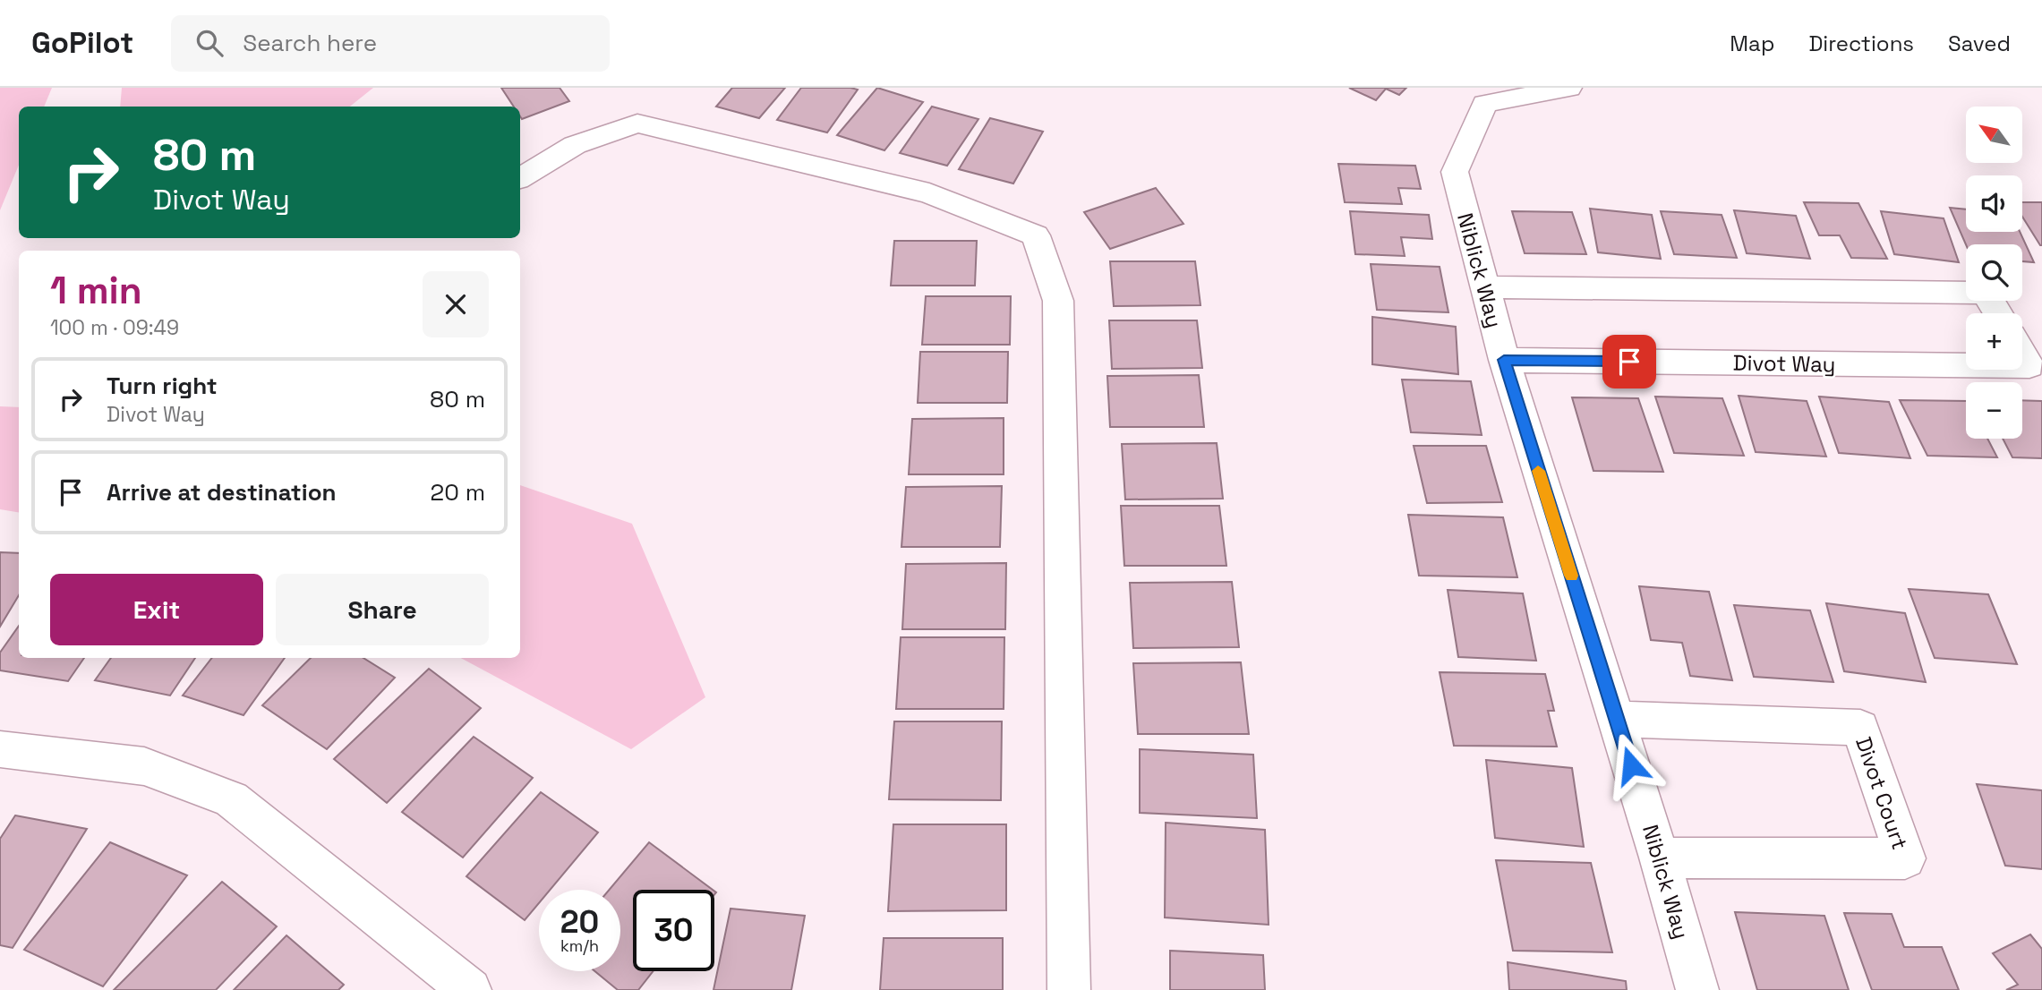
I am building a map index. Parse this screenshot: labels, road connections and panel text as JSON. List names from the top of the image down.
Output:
{
  "streets": {
    "street": ["Niblick Way", "Divot Way", "Divot Court"]
  },
  "crossings": [
    ["Niblick Way", "Divot Way"],
    ["Niblick Way", "Divot Court"]
  ],
  "north": "top left",
  "page": {
    "header": "GoPilot",
    "search": "Search here",
    "nav": ["Map", "Directions", "Saved"],
    "map_buttons": ["+", "−"],
    "turn": ["80 m", "Divot Way"],
    "heading": ["1 min", "100 m · 09:49"],
    "list": [
      {
        "name": "Turn right",
        "note": "Divot Way",
        "value": "80 m"
      },
      {
        "name": "Arrive at destination",
        "value": "20 m"
      }
    ],
    "buttons": ["Exit", "Share"],
    "speed": "20 km/h",
    "limit": "30"
  }
}
